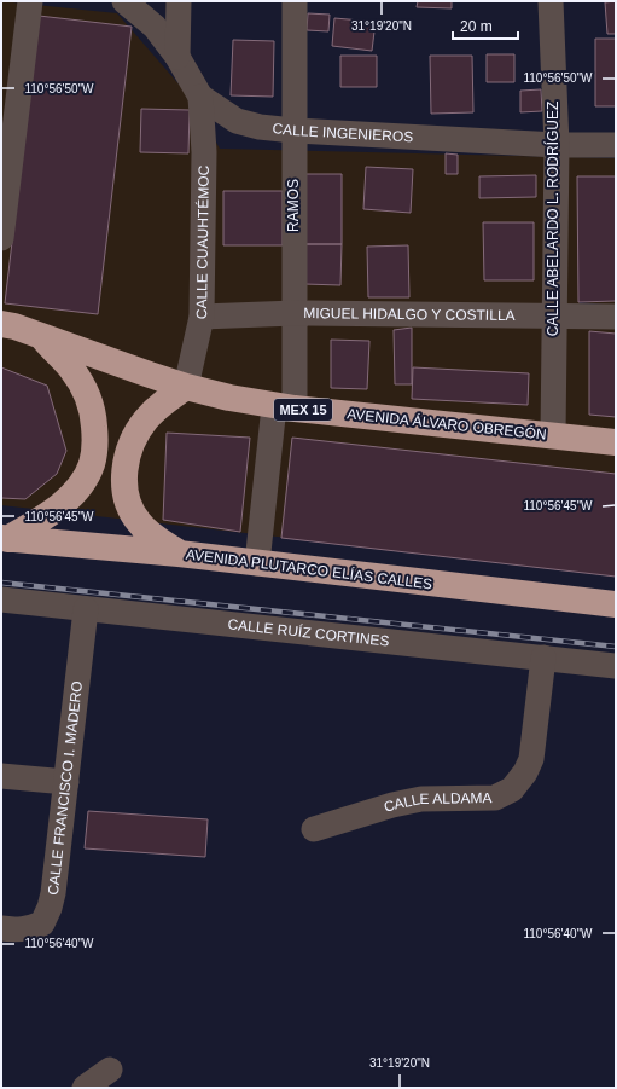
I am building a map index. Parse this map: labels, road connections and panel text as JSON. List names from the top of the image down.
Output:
{
  "streets": {
    "highway": ["MEX 15", "AVENIDA ÁLVARO OBREGÓN", "AVENIDA PLUTARCO ELÍAS CALLES"],
    "street": [
      "CALLE INGENIEROS",
      "RAMOS",
      "CALLE ABELARDO L. RODRÍGUEZ",
      "CALLE CUAUHTÉMOC",
      "MIGUEL HIDALGO Y COSTILLA",
      "CALLE RUÍZ CORTINES",
      "CALLE FRANCISCO I. MADERO",
      "CALLE ALDAMA"
    ]
  },
  "crossings": [
    ["CALLE INGENIEROS", "RAMOS"],
    ["CALLE INGENIEROS", "CALLE ABELARDO L. RODRÍGUEZ"],
    ["CALLE INGENIEROS", "CALLE CUAUHTÉMOC"],
    ["RAMOS", "MIGUEL HIDALGO Y COSTILLA"],
    ["RAMOS", "AVENIDA ÁLVARO OBREGÓN"],
    ["RAMOS", "AVENIDA PLUTARCO ELÍAS CALLES"],
    ["CALLE ABELARDO L. RODRÍGUEZ", "MIGUEL HIDALGO Y COSTILLA"],
    ["CALLE ABELARDO L. RODRÍGUEZ", "AVENIDA ÁLVARO OBREGÓN"],
    ["CALLE CUAUHTÉMOC", "MIGUEL HIDALGO Y COSTILLA"],
    ["CALLE CUAUHTÉMOC", "AVENIDA ÁLVARO OBREGÓN"],
    ["CALLE RUÍZ CORTINES", "CALLE FRANCISCO I. MADERO"],
    ["CALLE RUÍZ CORTINES", "CALLE ALDAMA"]
  ],
  "scale_bar": "20 m",
  "coordinates": [
    "31°19'20\"N",
    "110°56'50\"W",
    "110°56'45\"W",
    "110°56'40\"W"
  ]
}
